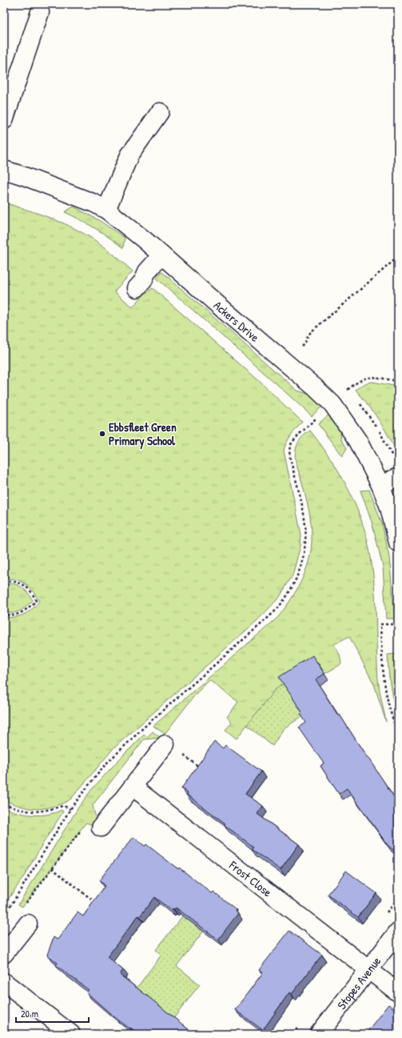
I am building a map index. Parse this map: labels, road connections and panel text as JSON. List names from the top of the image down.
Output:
{
  "streets": {
    "street": ["Ackers Drive", "Frost Close", "Stopes Avenue"]
  },
  "crossings": [
    ["Frost Close", "Stopes Avenue"]
  ],
  "places": ["Ebbsfleet Green Primary School"],
  "scale_bar": "20 m"
}
